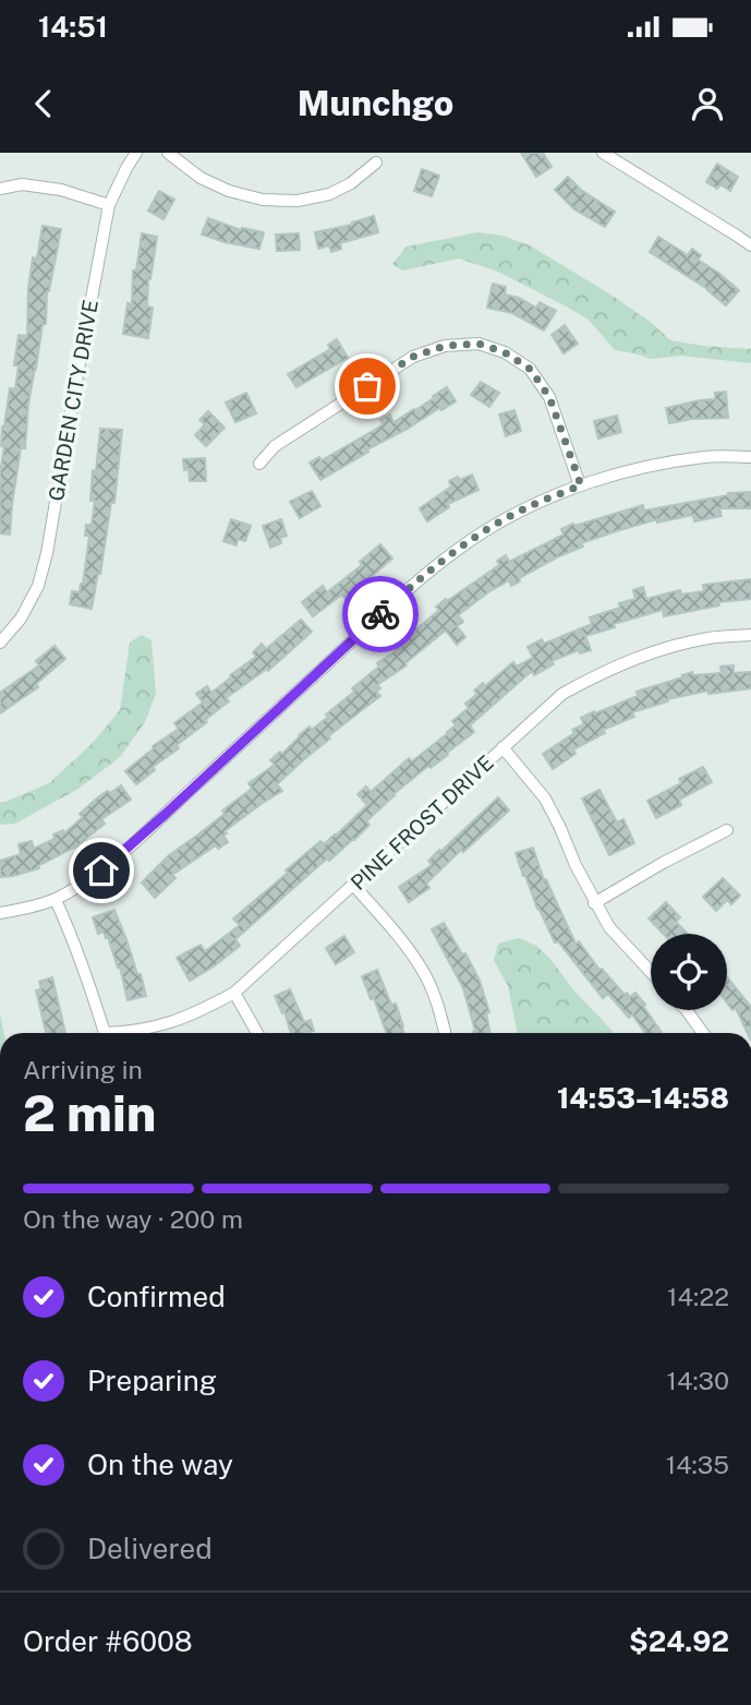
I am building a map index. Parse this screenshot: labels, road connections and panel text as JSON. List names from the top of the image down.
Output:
{
  "streets": {
    "street": ["GARDEN CITY DRIVE", "PINE FROST DRIVE"]
  },
  "page": {
    "status": "14:51",
    "header": "Munchgo",
    "heading": ["2 min", "Arriving in", "14:53–14:58"],
    "panel": ["Order #6008", "$24.92"],
    "bar": "On the way · 200 m",
    "list": [
      ["Confirmed", "14:22"],
      ["Preparing", "14:30"],
      ["On the way", "14:35"],
      "Delivered"
    ]
  }
}
